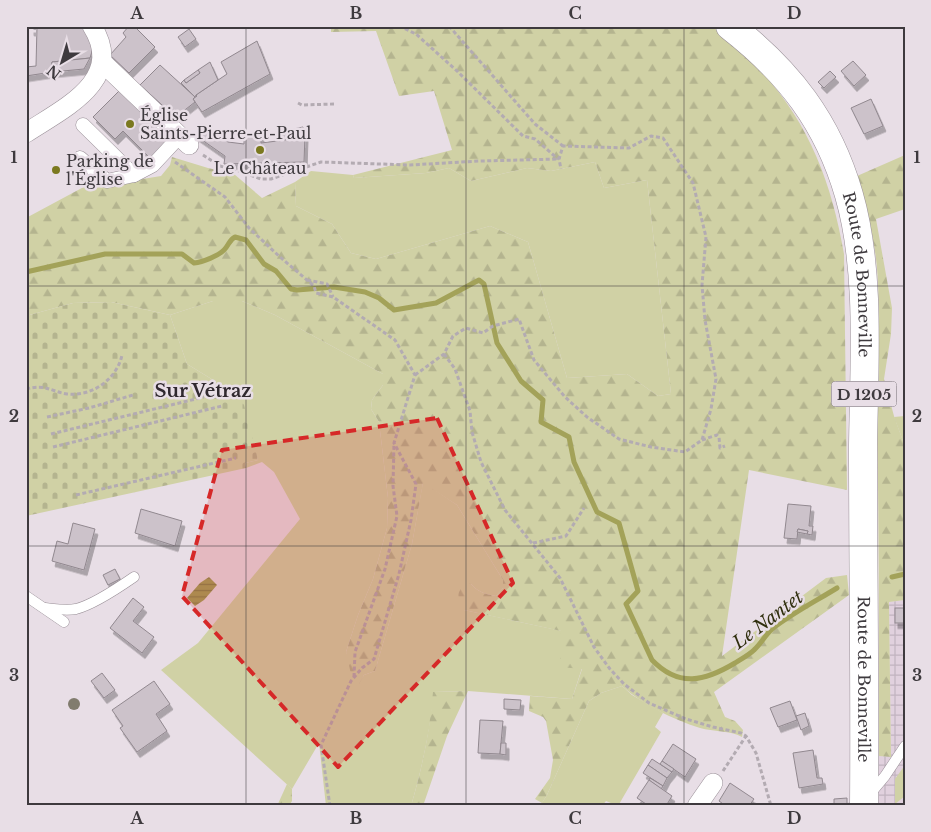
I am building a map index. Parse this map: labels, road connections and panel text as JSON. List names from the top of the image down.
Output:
{
  "streets": {
    "main road": ["Route de Bonneville", "D 1205"]
  },
  "districts": ["Sur Vétraz"],
  "water": ["Le Nantet"],
  "places": ["Église Saints-Pierre-et-Paul", "Le Château", "Parking de l'Église"],
  "north": "bottom left",
  "grid": {
    "columns": [
      "A",
      "B",
      "C",
      "D"
    ],
    "rows": ["1", "2", "3"]
  }
}
